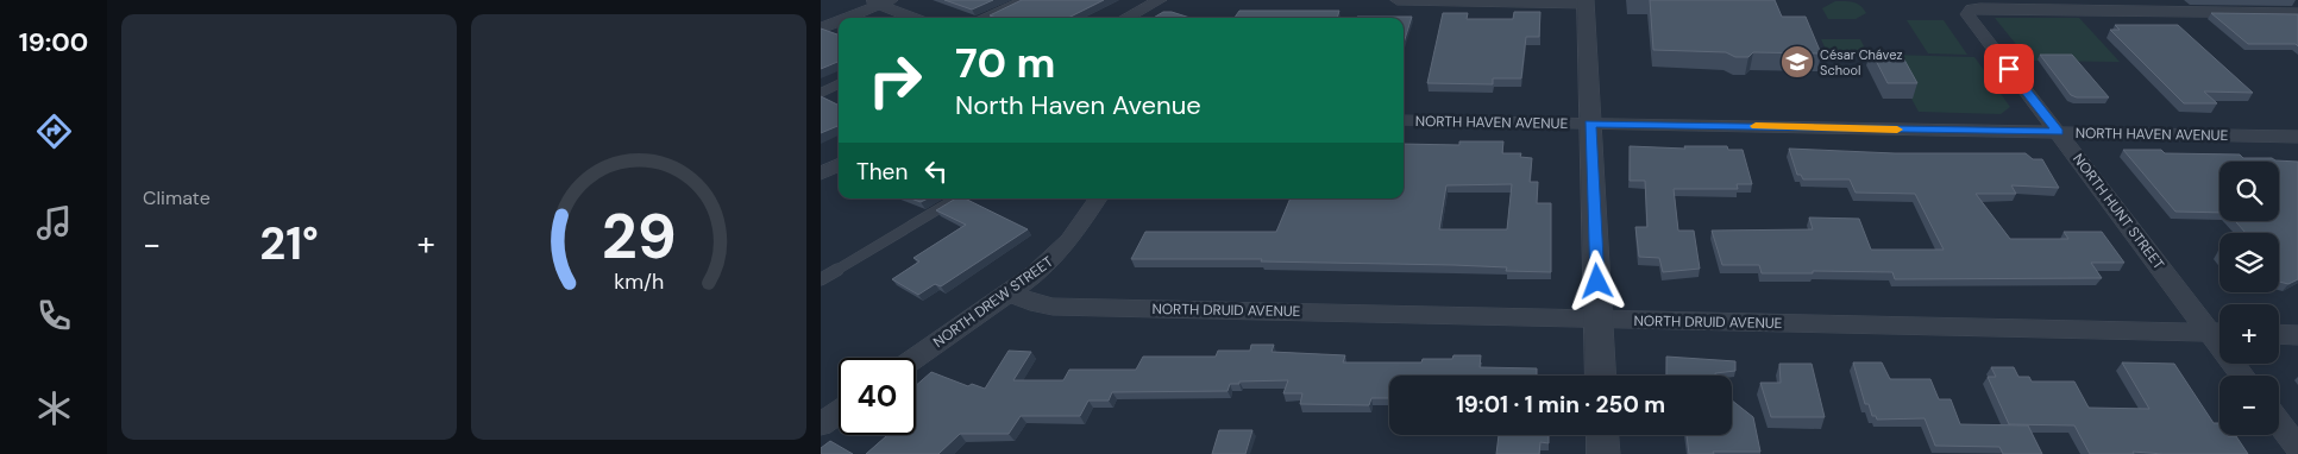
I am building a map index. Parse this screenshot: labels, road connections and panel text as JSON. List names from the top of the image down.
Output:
{
  "streets": {
    "street": [
      "NORTH HAVEN AVENUE",
      "NORTH HUNT STREET",
      "NORTH DREW STREET",
      "NORTH DRUID AVENUE"
    ]
  },
  "crossings": [
    ["NORTH HAVEN AVENUE", "NORTH HUNT STREET"],
    ["NORTH HUNT STREET", "NORTH DRUID AVENUE"],
    ["NORTH DREW STREET", "NORTH DRUID AVENUE"]
  ],
  "places": {
    "school or university": ["César Chávez School"]
  },
  "page": {
    "tabs": "19:00",
    "tile": "Climate",
    "turn": ["70 m", "North Haven Avenue"],
    "then": "Then",
    "map_buttons": ["+", "−"],
    "heat": ["−", "21°", "+"],
    "limit": "40",
    "trip": "19:01 · 1 min · 250 m",
    "gauge": ["29", "km/h"]
  }
}
